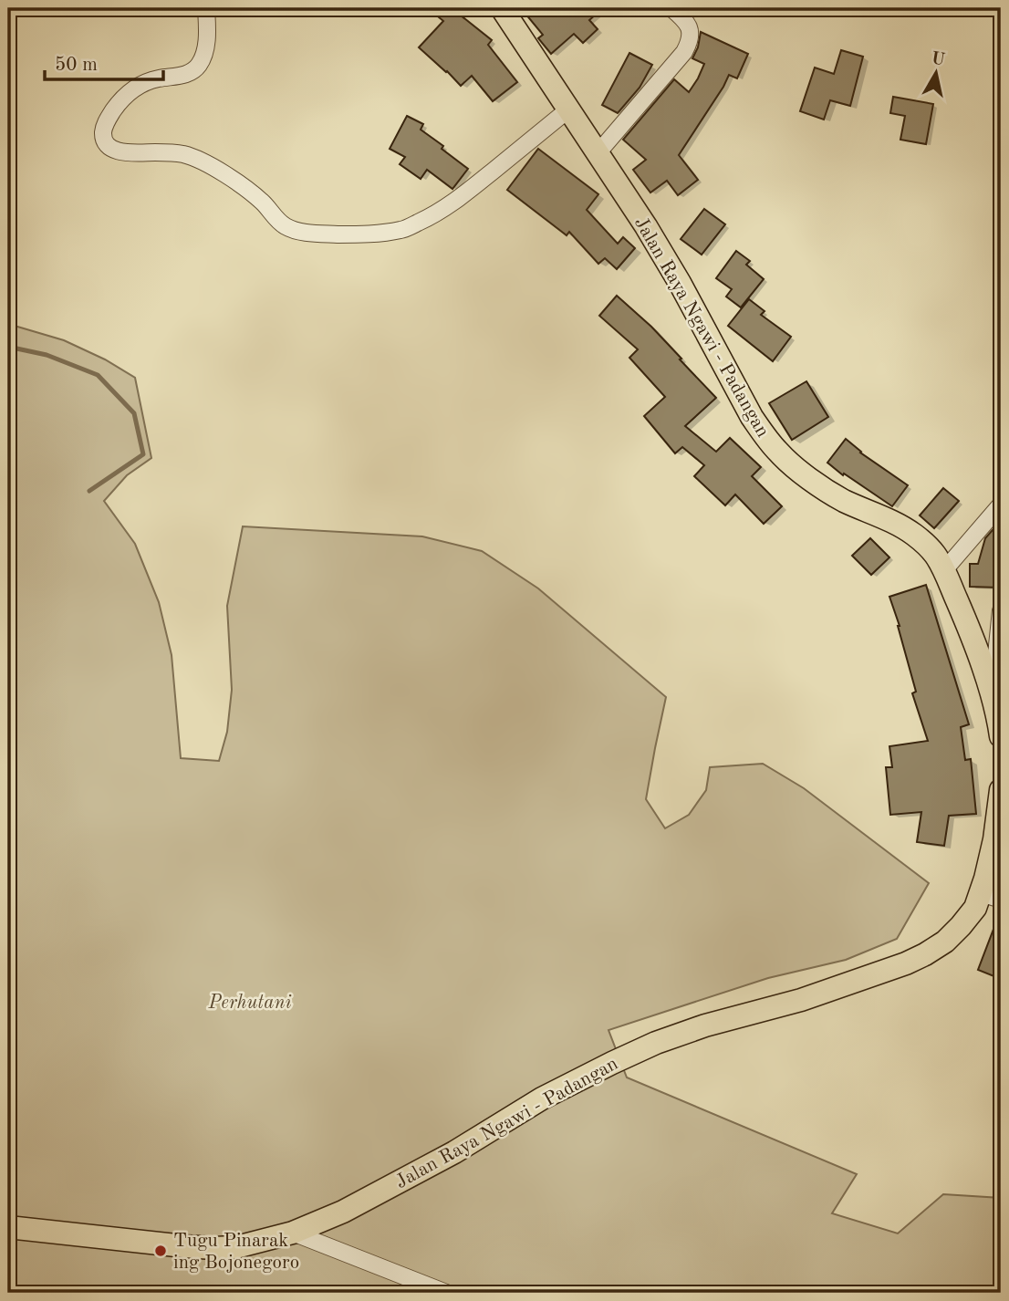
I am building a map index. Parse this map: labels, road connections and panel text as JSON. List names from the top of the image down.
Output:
{
  "streets": {
    "highway": ["Jalan Raya Ngawi - Padangan"]
  },
  "parks": ["Perhutani"],
  "places": ["Tugu Pinarak ing Bojonegoro"],
  "scale_bar": "50 m",
  "north": "top"
}
